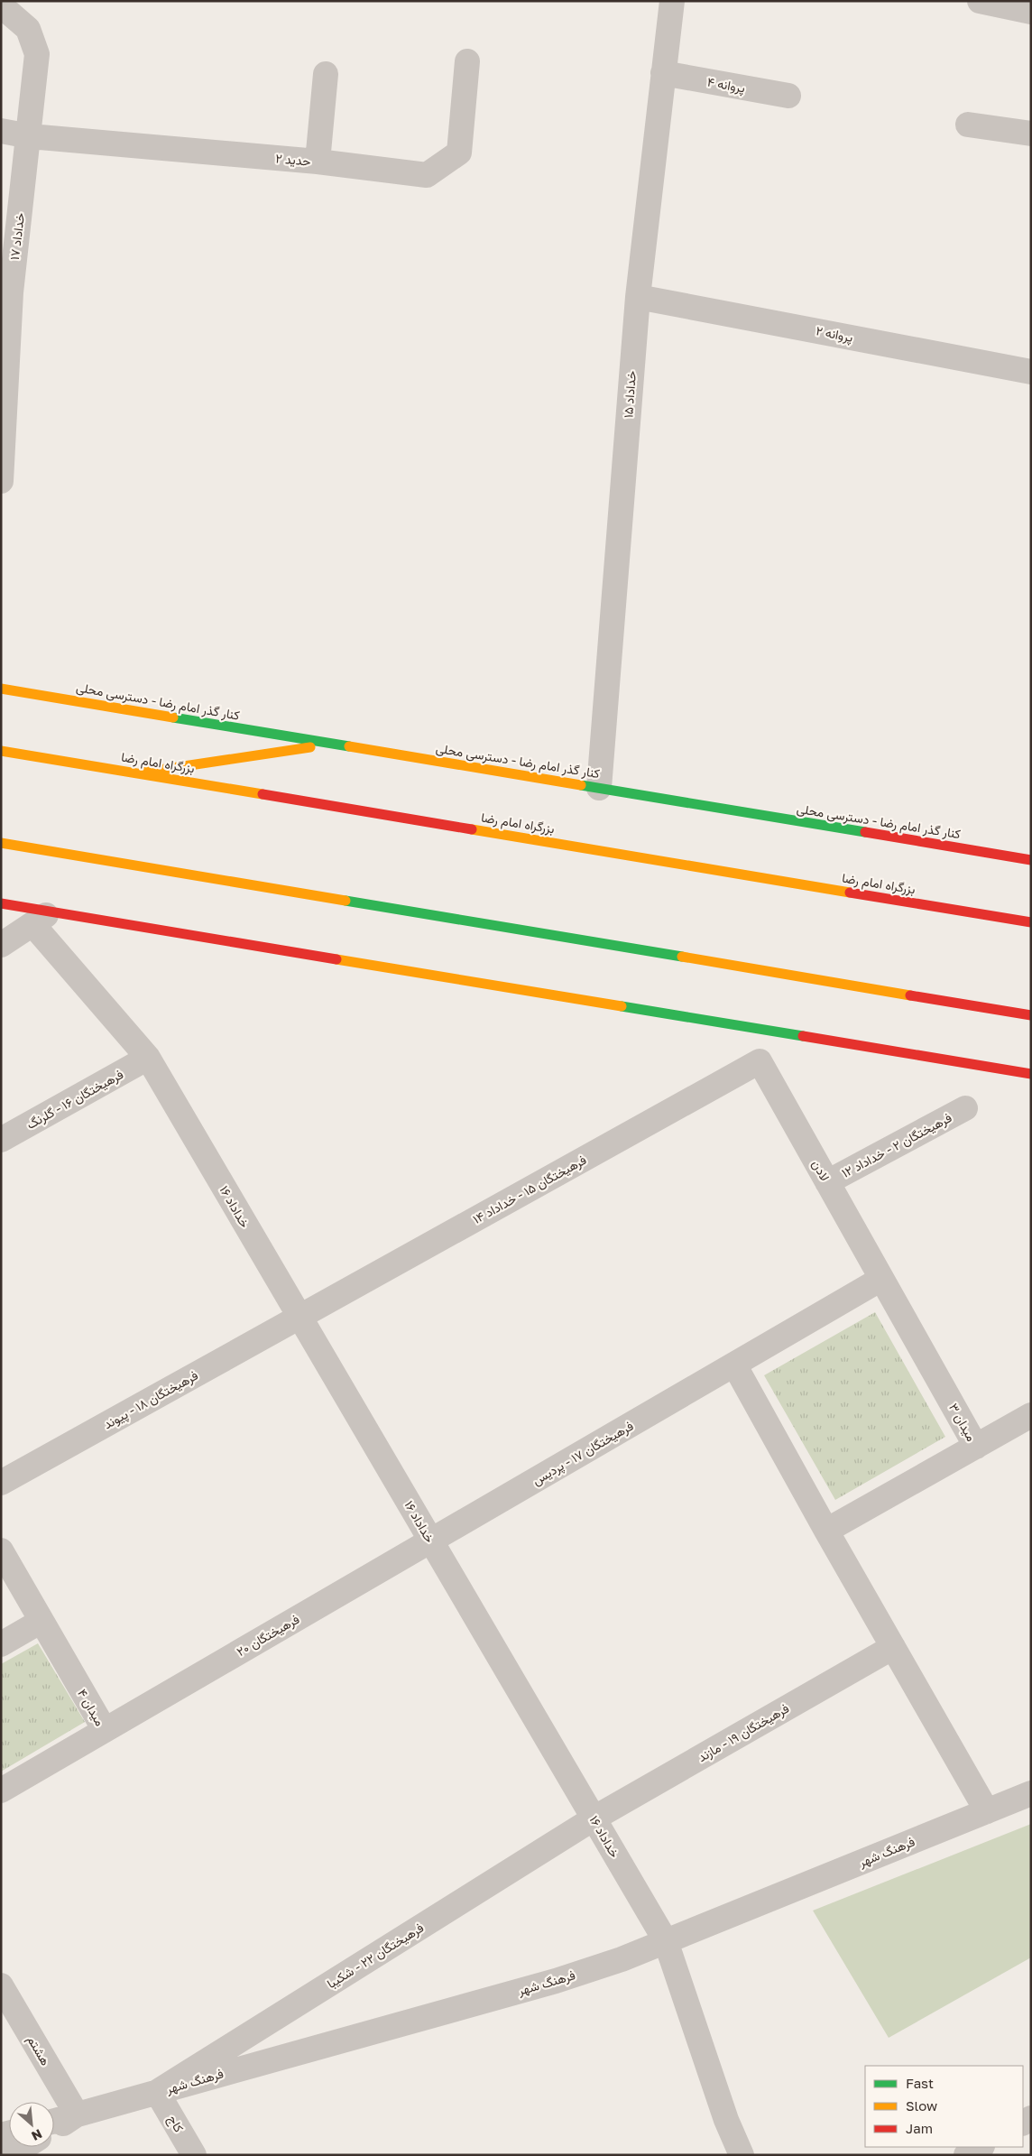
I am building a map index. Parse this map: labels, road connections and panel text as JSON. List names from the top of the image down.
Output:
{
  "streets": {
    "main road": ["کنار گذر امام رضا - دسترسی محلی", "بزرگراه امام رضا"],
    "street": [
      "پروانه ۴",
      "حدید ۲",
      "خداداد ۱۷",
      "پروانه ۲",
      "خداداد ۱۵",
      "فرهیختگان ۱۶ - گلرنگ",
      "فرهیختگان ۲ - خداداد ۱۲",
      "لادن",
      "فرهیختگان ۱۵ - خداداد ۱۴",
      "خداداد ۱۶",
      "فرهیختگان ۱۸ - پیوند",
      "میدان ۳",
      "فرهیختگان ۱۷ - پردیس",
      "فرهیختگان ۲۰",
      "میدان ۴",
      "فرهیختگان ۱۹ - مازند",
      "فرهنگ شهر",
      "فرهیختگان ۲۲ - شکیبا",
      "هشتم",
      "کاج"
    ]
  },
  "crossings": [
    ["پروانه ۴", "خداداد ۱۵"],
    ["حدید ۲", "خداداد ۱۷"],
    ["پروانه ۲", "خداداد ۱۵"],
    ["خداداد ۱۵", "کنار گذر امام رضا - دسترسی محلی"],
    ["فرهیختگان ۱۶ - گلرنگ", "خداداد ۱۶"],
    ["فرهیختگان ۲ - خداداد ۱۲", "لادن"],
    ["لادن", "فرهیختگان ۱۵ - خداداد ۱۴"],
    ["لادن", "میدان ۳"],
    ["فرهیختگان ۱۵ - خداداد ۱۴", "خداداد ۱۶"],
    ["فرهیختگان ۱۵ - خداداد ۱۴", "فرهیختگان ۱۸ - پیوند"],
    ["خداداد ۱۶", "فرهیختگان ۱۸ - پیوند"],
    ["خداداد ۱۶", "فرهیختگان ۱۷ - پردیس"],
    ["خداداد ۱۶", "فرهیختگان ۲۰"],
    ["خداداد ۱۶", "فرهیختگان ۱۹ - مازند"],
    ["خداداد ۱۶", "فرهنگ شهر"],
    ["خداداد ۱۶", "فرهیختگان ۲۲ - شکیبا"],
    ["فرهیختگان ۱۷ - پردیس", "فرهیختگان ۲۰"],
    ["فرهیختگان ۲۰", "میدان ۴"],
    ["فرهیختگان ۱۹ - مازند", "فرهیختگان ۲۲ - شکیبا"],
    ["فرهنگ شهر", "فرهیختگان ۲۲ - شکیبا"],
    ["فرهنگ شهر", "هشتم"],
    ["فرهنگ شهر", "کاج"],
    ["فرهیختگان ۲۲ - شکیبا", "کاج"]
  ],
  "legend": ["Fast", "Slow", "Jam"],
  "north": "bottom right"
}
